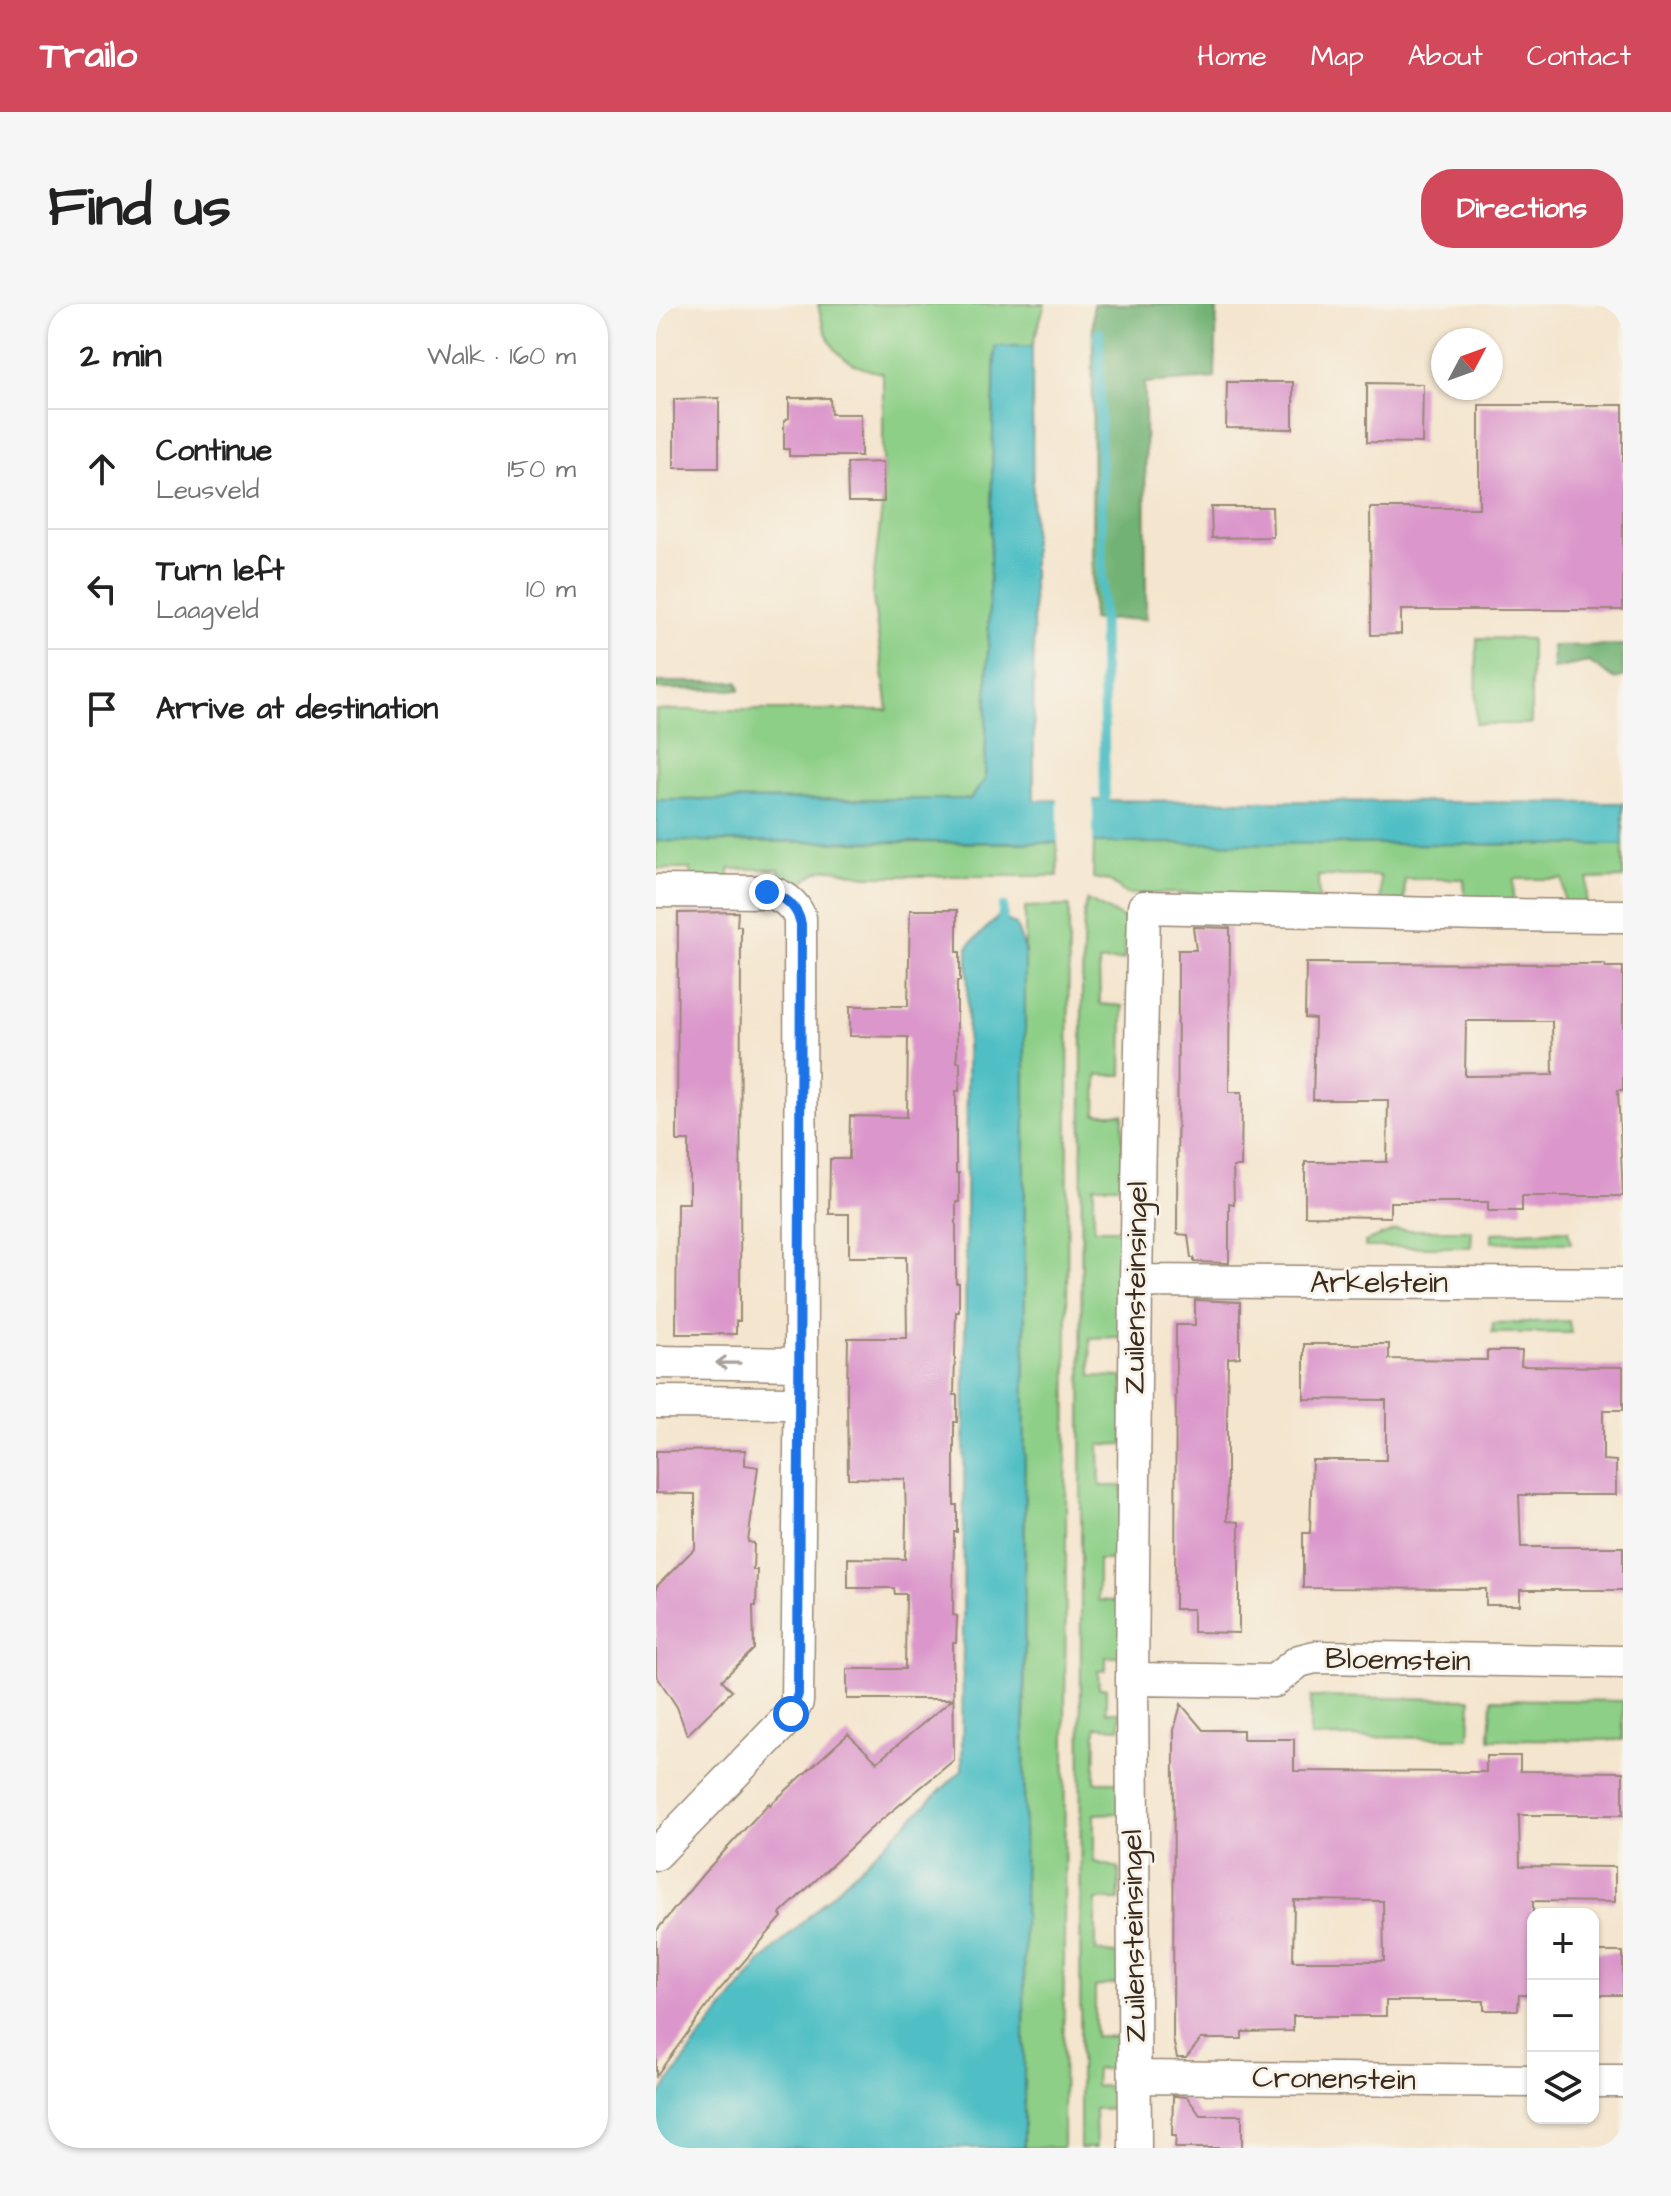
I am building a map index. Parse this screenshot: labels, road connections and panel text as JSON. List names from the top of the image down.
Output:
{
  "streets": {
    "street": [
      "Arkelstein",
      "Zuilensteinsingel",
      "Bloemstein",
      "Cronenstein"
    ]
  },
  "crossings": [
    ["Arkelstein", "Zuilensteinsingel"],
    ["Zuilensteinsingel", "Bloemstein"],
    ["Zuilensteinsingel", "Cronenstein"]
  ],
  "north": "top right",
  "page": {
    "header": "Trailo",
    "nav": [
      "Home",
      "Map",
      "About",
      "Contact"
    ],
    "title": "Find us",
    "buttons": "Directions",
    "heading": ["2 min", "Walk · 160 m"],
    "list": [
      ["Continue", "Leusveld", "150 m"],
      ["Turn left", "Laagveld", "10 m"],
      "Arrive at destination"
    ],
    "map_buttons": ["+", "−"]
  }
}
